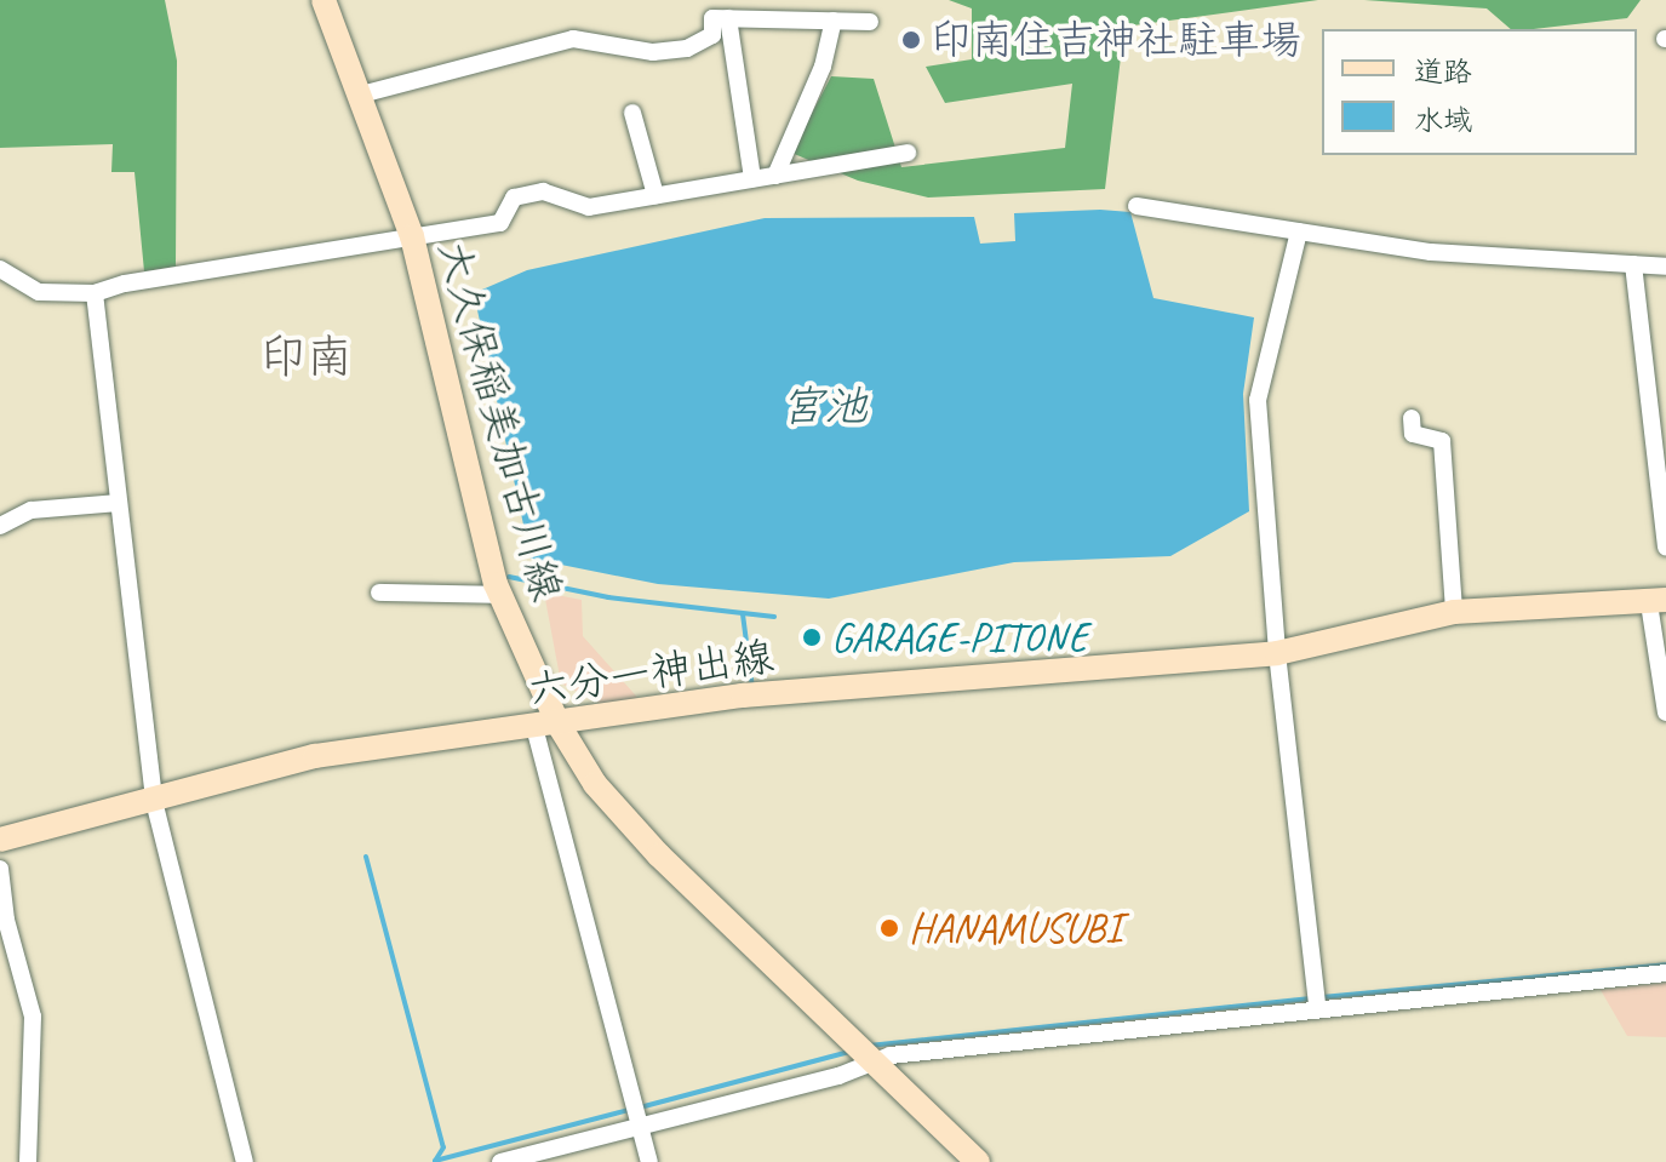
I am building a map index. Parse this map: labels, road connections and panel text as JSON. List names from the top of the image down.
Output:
{
  "streets": {
    "main road": ["大久保稲美加古川線", "六分一神出線"]
  },
  "crossings": [
    ["大久保稲美加古川線", "六分一神出線"]
  ],
  "districts": ["印南"],
  "water": ["宮池"],
  "places": ["印南住吉神社駐車場", "GARAGE-PITONE", "HANAMUSUBI"],
  "legend": ["道路", "水域"]
}
